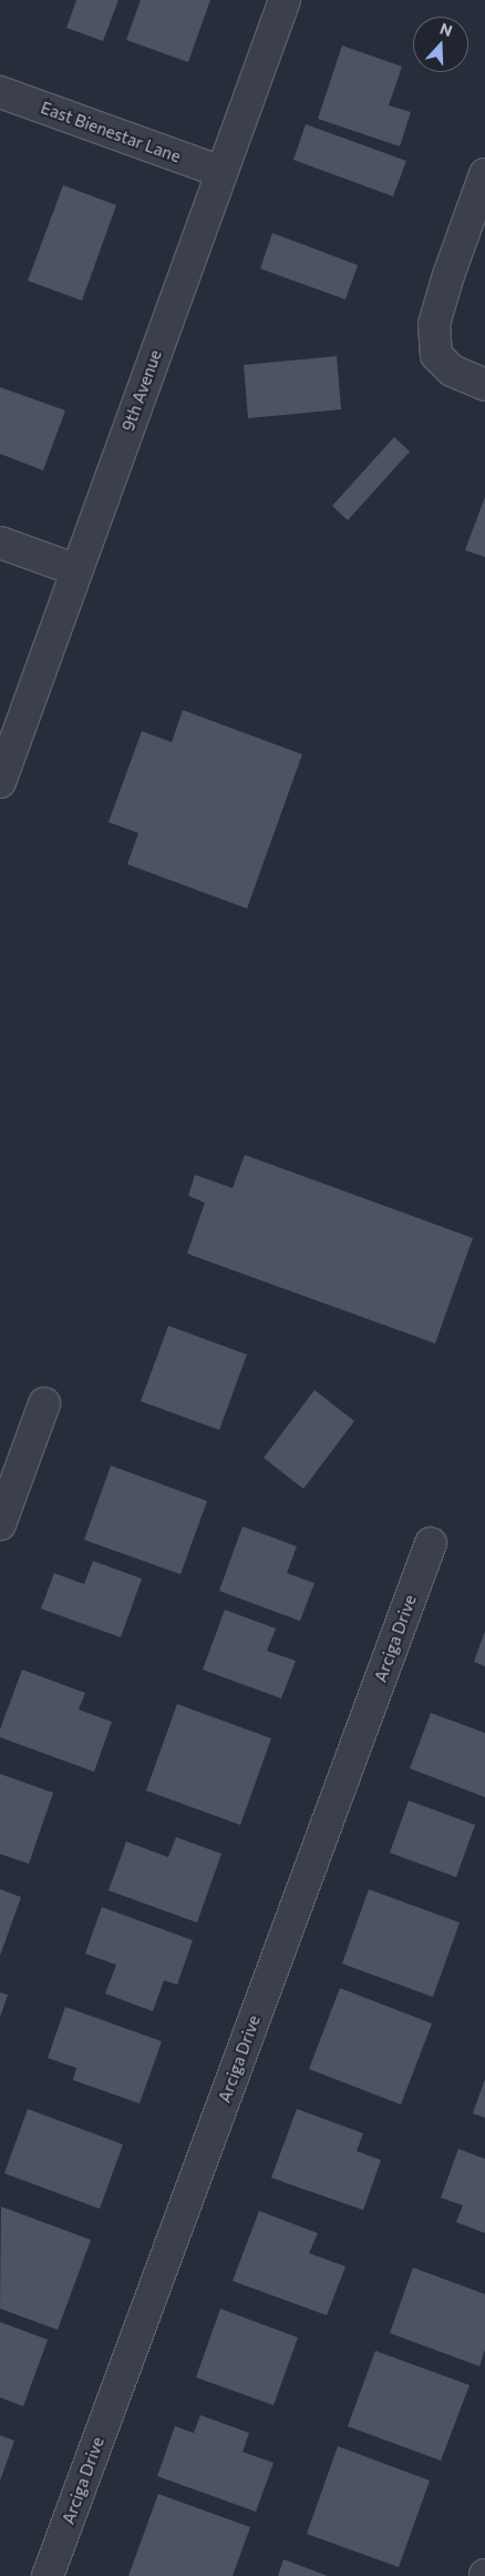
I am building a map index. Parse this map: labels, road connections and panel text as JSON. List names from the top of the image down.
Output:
{
  "streets": {
    "street": ["East Bienestar Lane", "9th Avenue", "Arciga Drive"]
  },
  "crossings": [
    ["East Bienestar Lane", "9th Avenue"]
  ],
  "north": "top"
}
